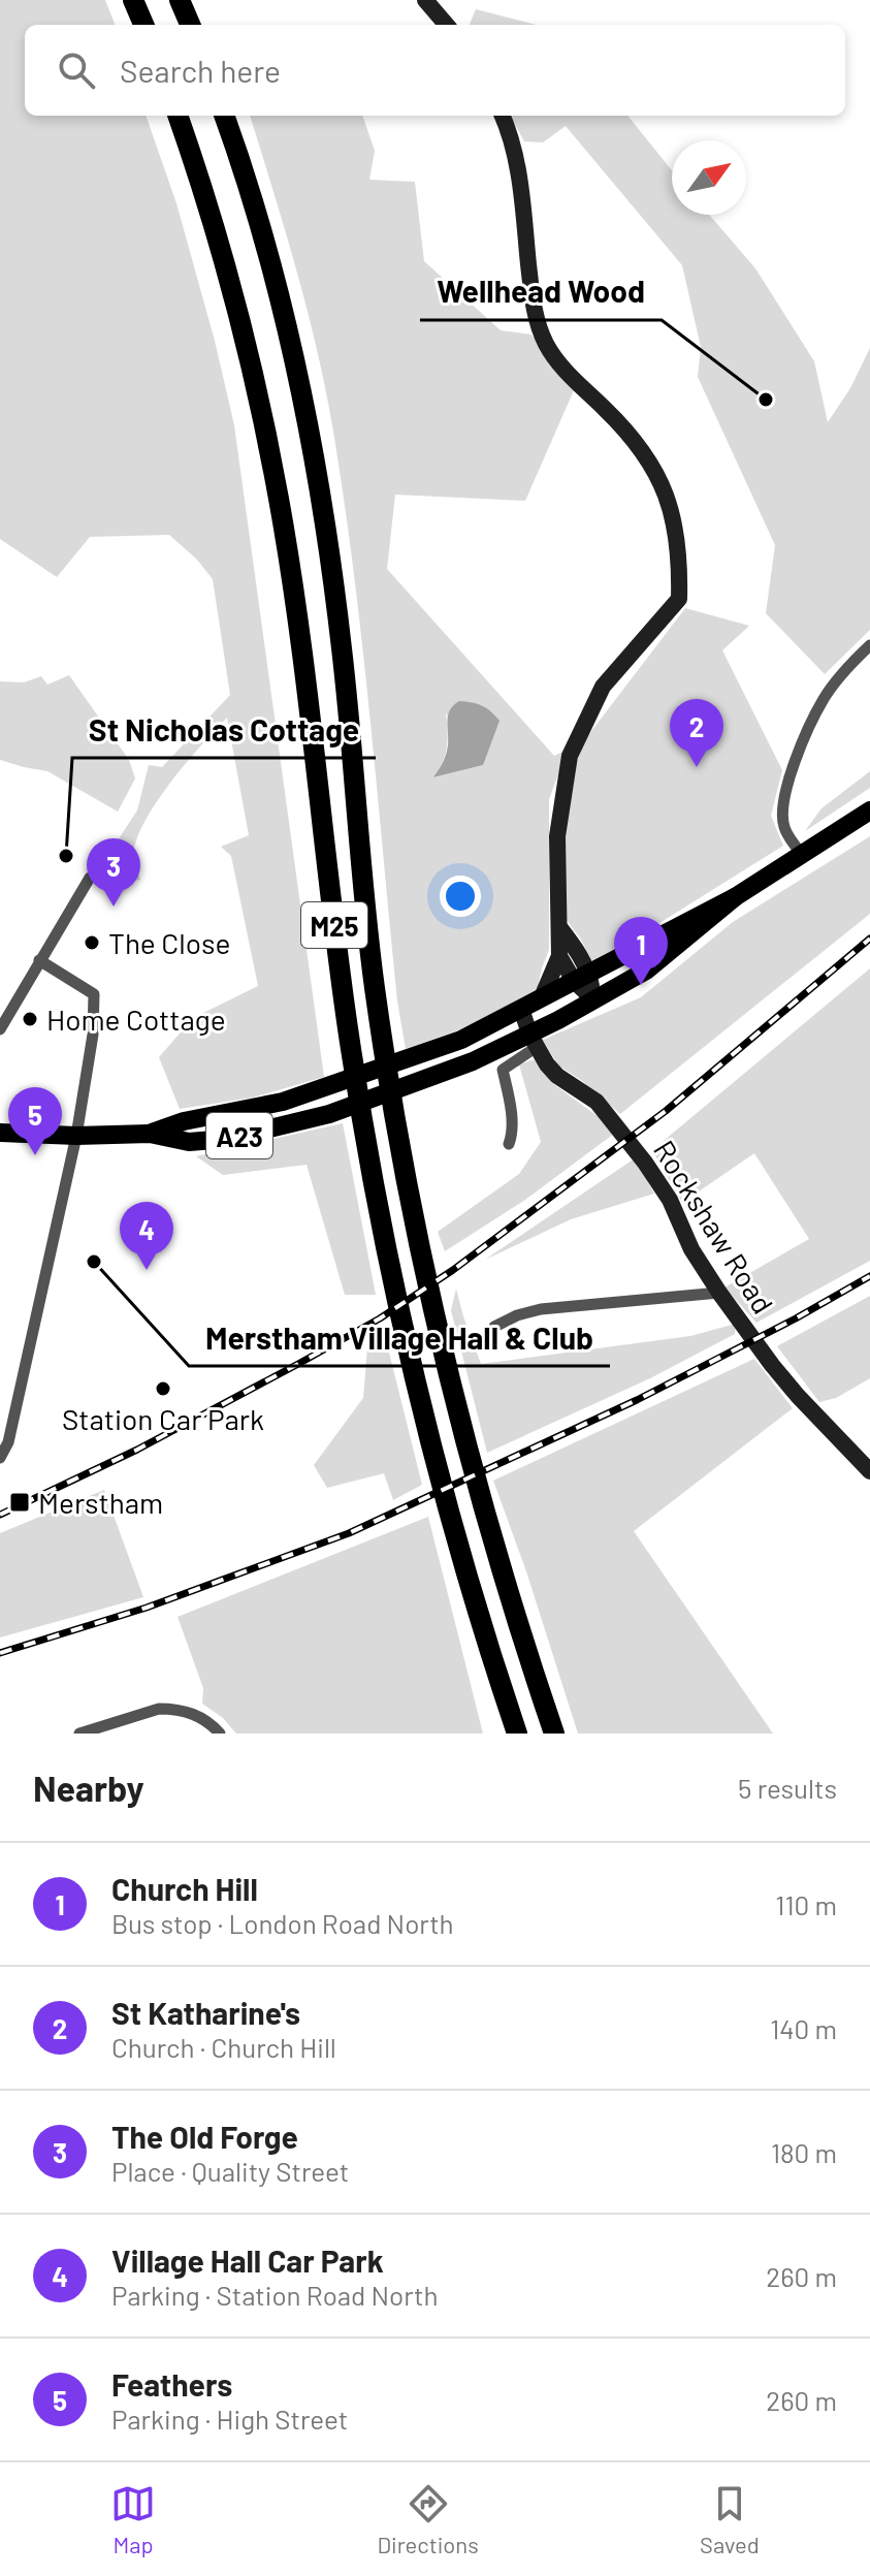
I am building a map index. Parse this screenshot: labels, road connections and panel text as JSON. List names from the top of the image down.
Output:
{
  "streets": {
    "highway": ["M25"],
    "main road": ["A23"],
    "street": ["Rockshaw Road"]
  },
  "crossings": [
    ["A23", "Rockshaw Road"]
  ],
  "places": {
    "other": [
      "Wellhead Wood",
      "St Nicholas Cottage",
      "The Close",
      "Home Cottage",
      "Merstham Village Hall & Club",
      "Station Car Park"
    ],
    "transit": ["Merstham"]
  },
  "north": "top right",
  "page": {
    "search": "Search here",
    "pins": [
      "2",
      "3",
      "1",
      "5",
      "4"
    ],
    "heading": ["Nearby", "5 results"],
    "list": [
      {
        "mark": "1",
        "name": "Church Hill",
        "note": "Bus stop · London Road North",
        "value": "110 m"
      },
      {
        "mark": "2",
        "name": "St Katharine's",
        "note": "Church · Church Hill",
        "value": "140 m"
      },
      {
        "mark": "3",
        "name": "The Old Forge",
        "note": "Place · Quality Street",
        "value": "180 m"
      },
      {
        "mark": "4",
        "name": "Village Hall Car Park",
        "note": "Parking · Station Road North",
        "value": "260 m"
      },
      {
        "mark": "5",
        "name": "Feathers",
        "note": "Parking · High Street",
        "value": "260 m"
      }
    ],
    "nav": ["Map", "Directions", "Saved"]
  }
}
